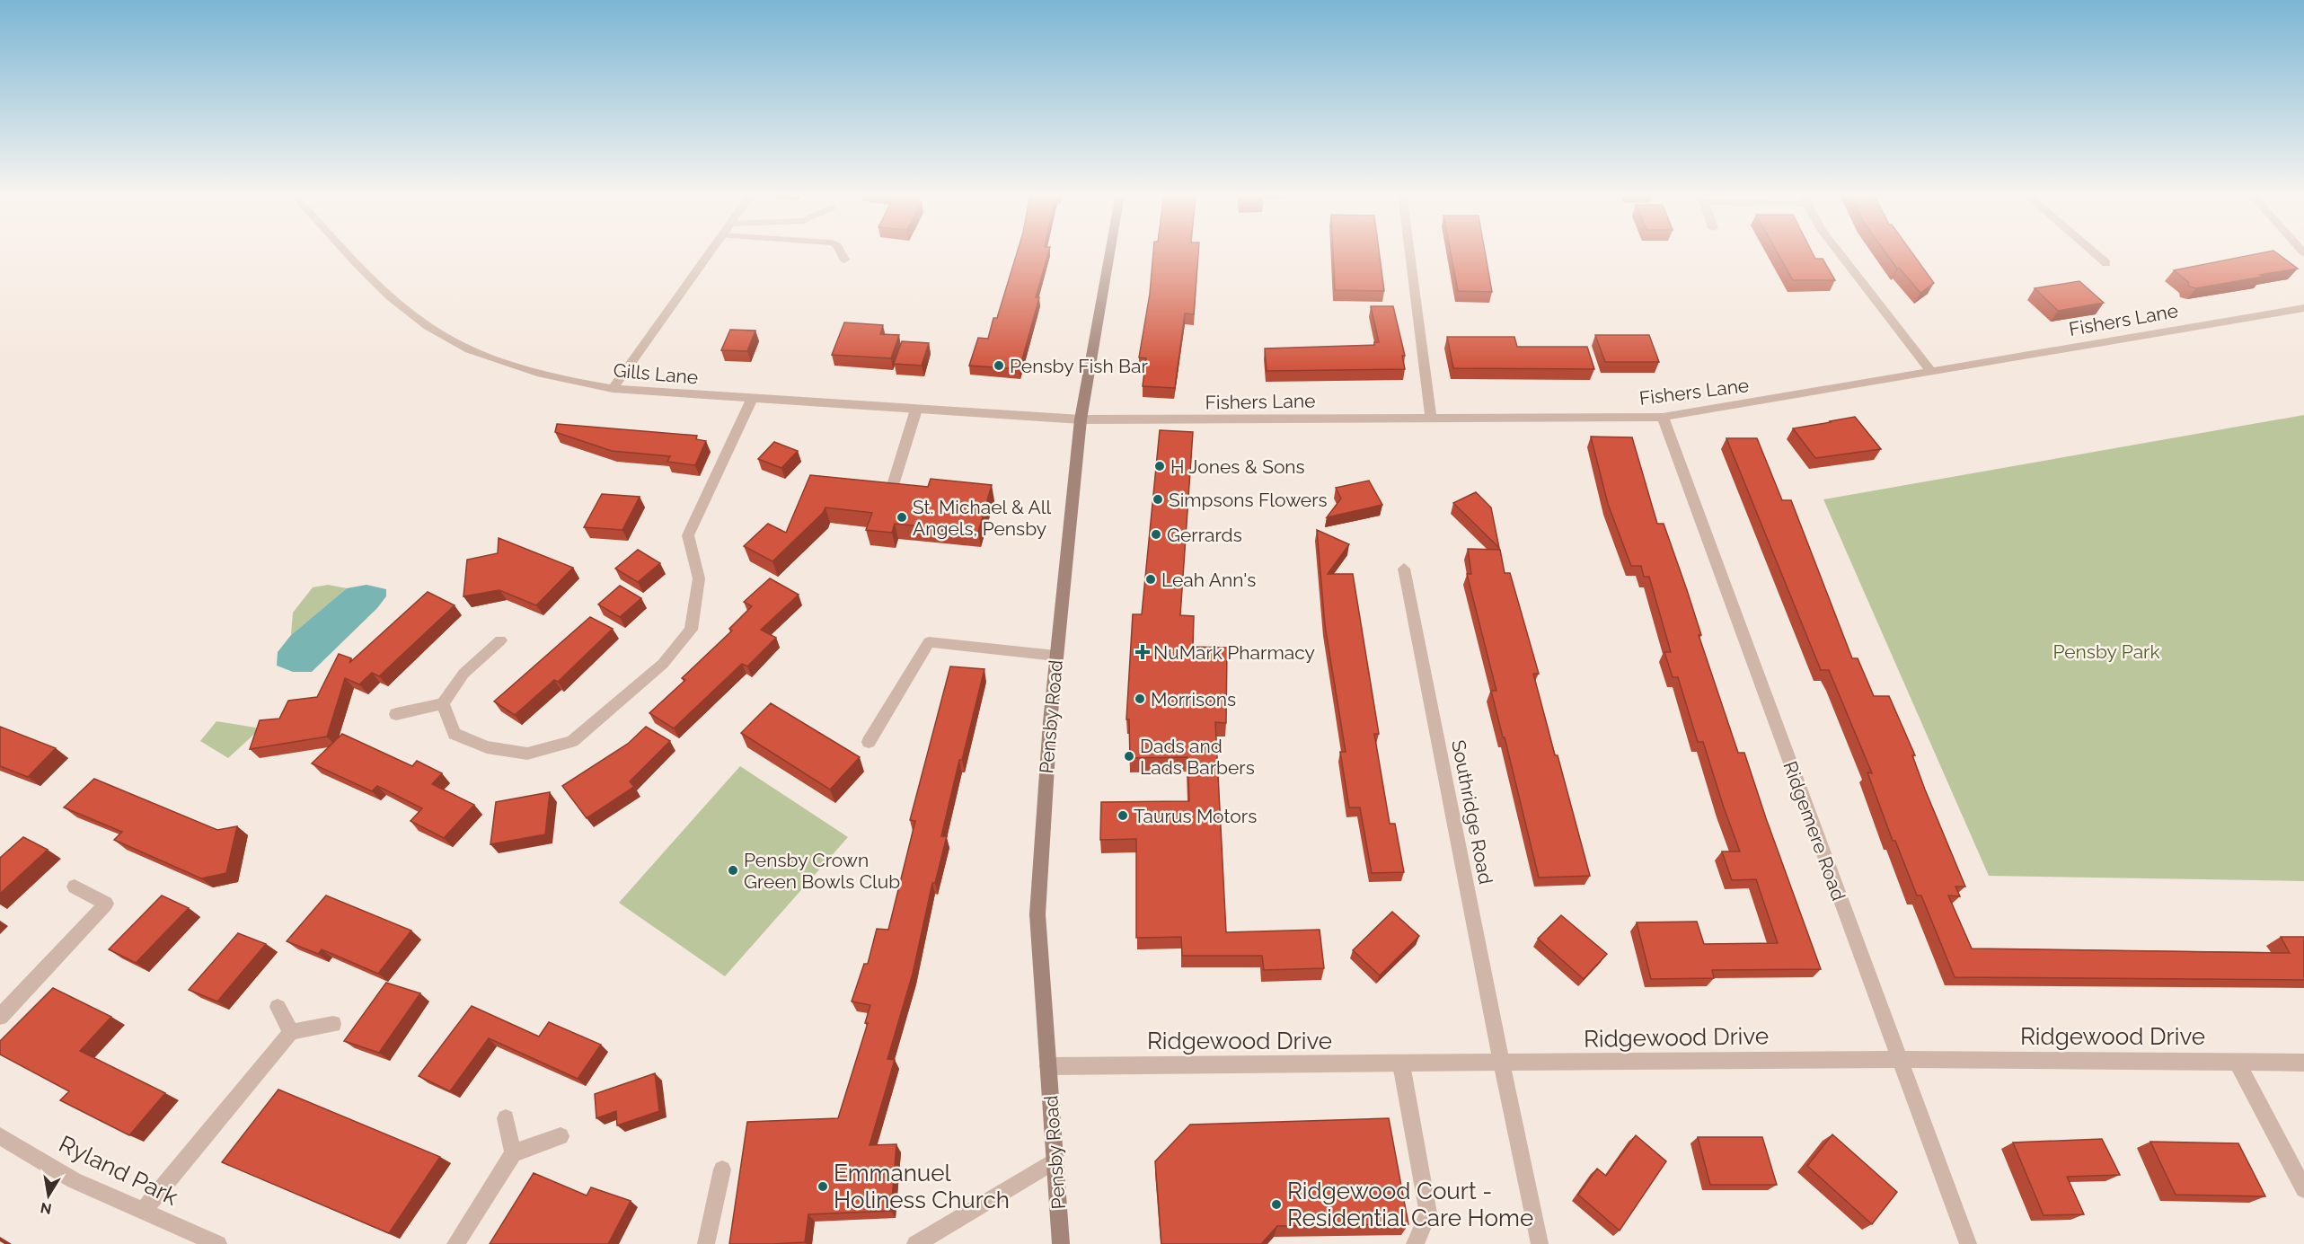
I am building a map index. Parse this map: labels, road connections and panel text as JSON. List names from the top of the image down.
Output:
{
  "streets": {
    "main road": ["Pensby Road"],
    "street": [
      "Fishers Lane",
      "Gills Lane",
      "Southridge Road",
      "Ridgemere Road",
      "Ridgewood Drive",
      "Ryland Park"
    ]
  },
  "crossings": [
    ["Fishers Lane", "Gills Lane"],
    ["Fishers Lane", "Pensby Road"],
    ["Fishers Lane", "Ridgemere Road"],
    ["Gills Lane", "Pensby Road"],
    ["Pensby Road", "Ridgewood Drive"],
    ["Southridge Road", "Ridgewood Drive"],
    ["Ridgemere Road", "Ridgewood Drive"]
  ],
  "parks": ["Pensby Park"],
  "places": {
    "other": [
      "Pensby Fish Bar",
      "H Jones & Sons",
      "Simpsons Flowers",
      "St. Michael & All Angels, Pensby",
      "Gerrards",
      "Leah Ann's",
      "Morrisons",
      "Dads and Lads Barbers",
      "Taurus Motors",
      "Pensby Crown Green Bowls Club",
      "Emmanuel Holiness Church",
      "Ridgewood Court - Residential Care Home"
    ],
    "health": ["NuMark Pharmacy"]
  },
  "north": "bottom"
}
